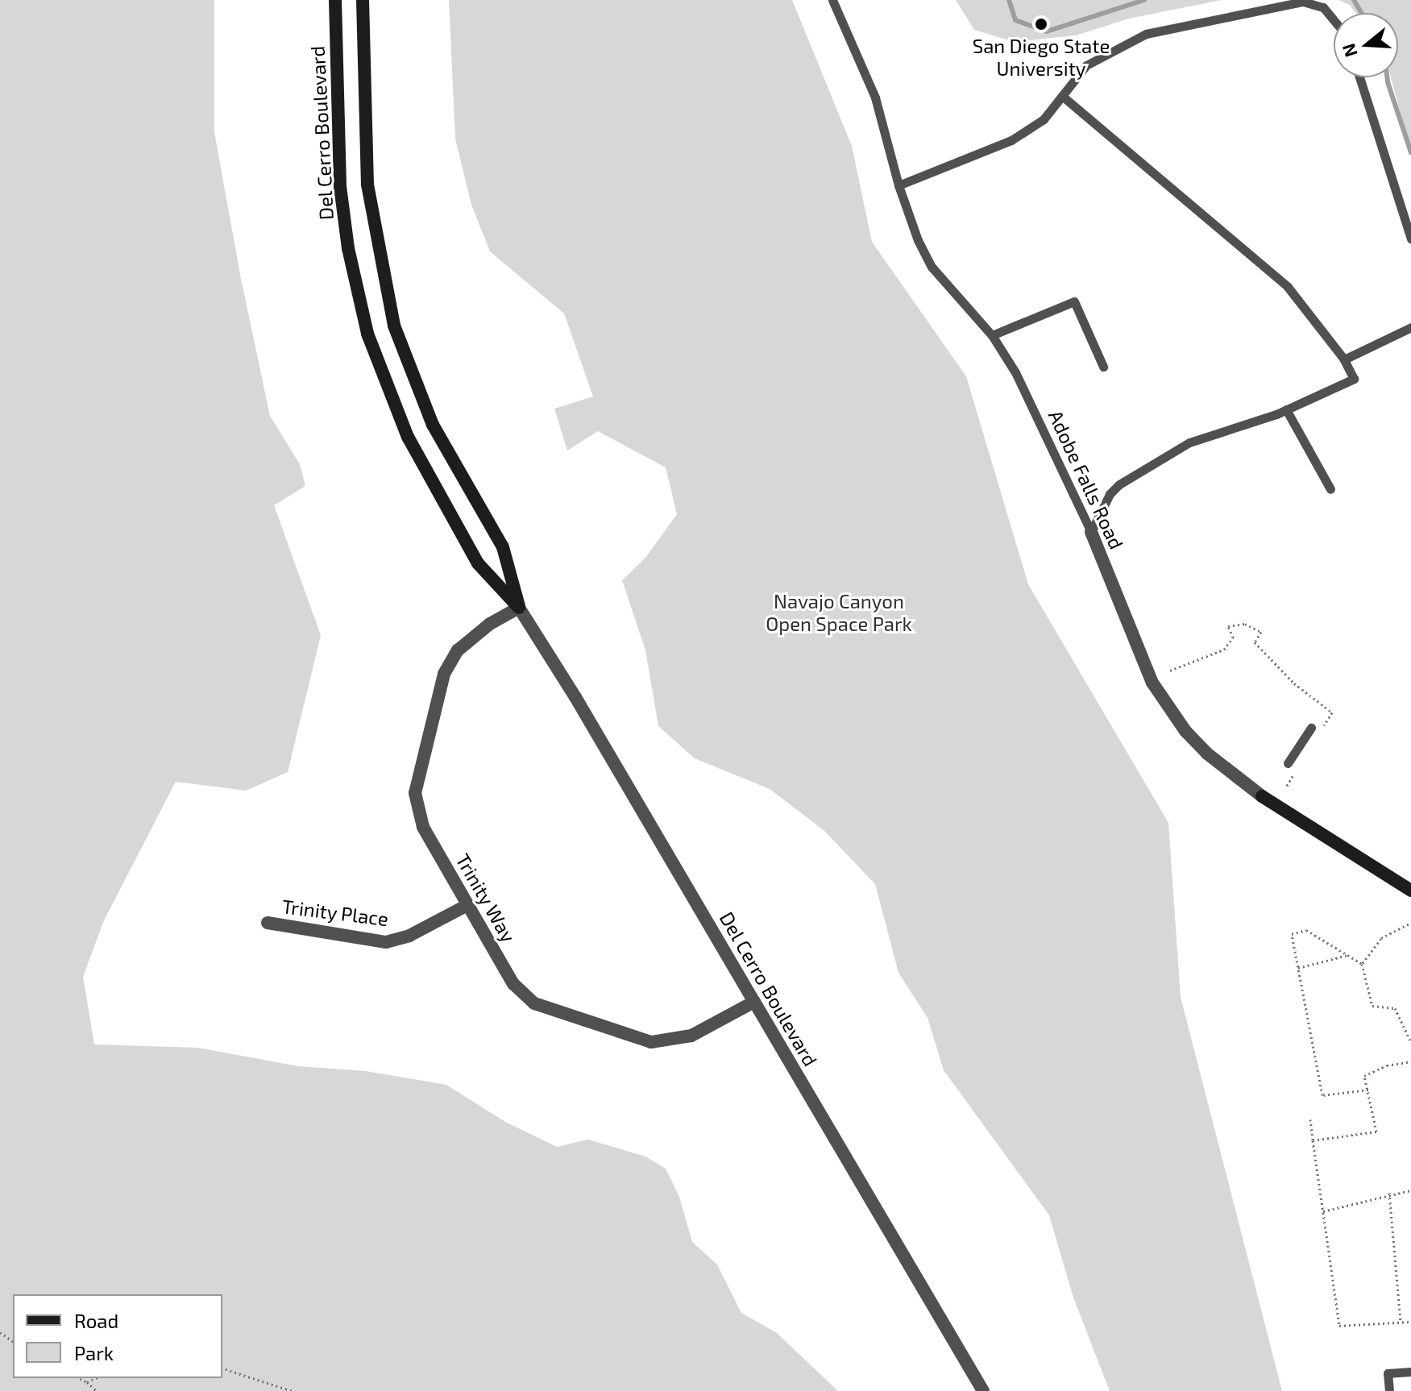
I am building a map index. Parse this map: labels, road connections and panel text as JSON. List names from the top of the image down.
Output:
{
  "streets": {
    "street": [
      "Del Cerro Boulevard",
      "Adobe Falls Road",
      "Trinity Way",
      "Trinity Place"
    ]
  },
  "crossings": [
    ["Del Cerro Boulevard", "Trinity Way"],
    ["Trinity Way", "Trinity Place"]
  ],
  "parks": ["Navajo Canyon Open Space Park"],
  "places": ["San Diego State University"],
  "legend": ["Road", "Park"],
  "north": "left"
}
